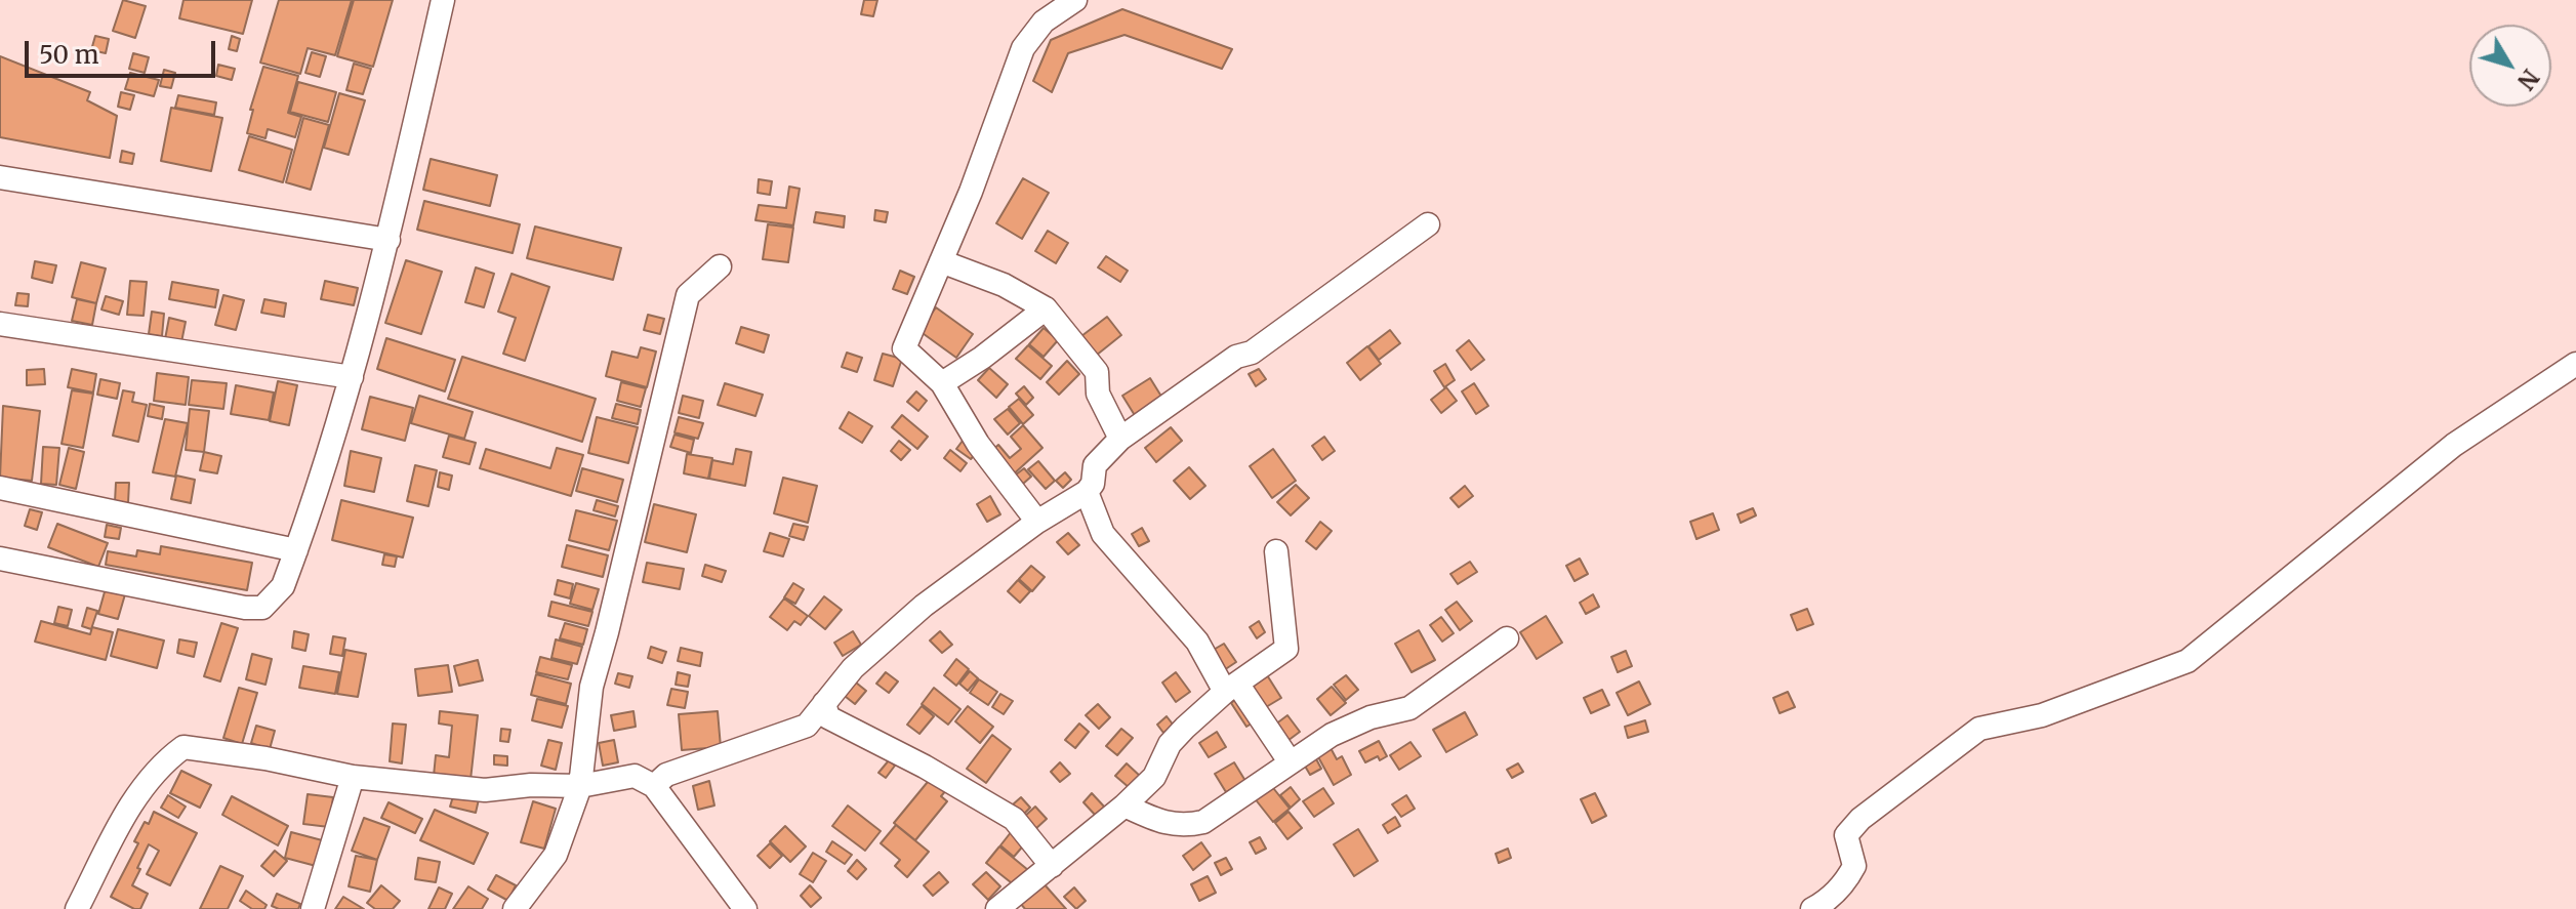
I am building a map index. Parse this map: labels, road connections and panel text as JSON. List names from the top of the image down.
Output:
{
  "scale_bar": "50 m",
  "north": "bottom right"
}
